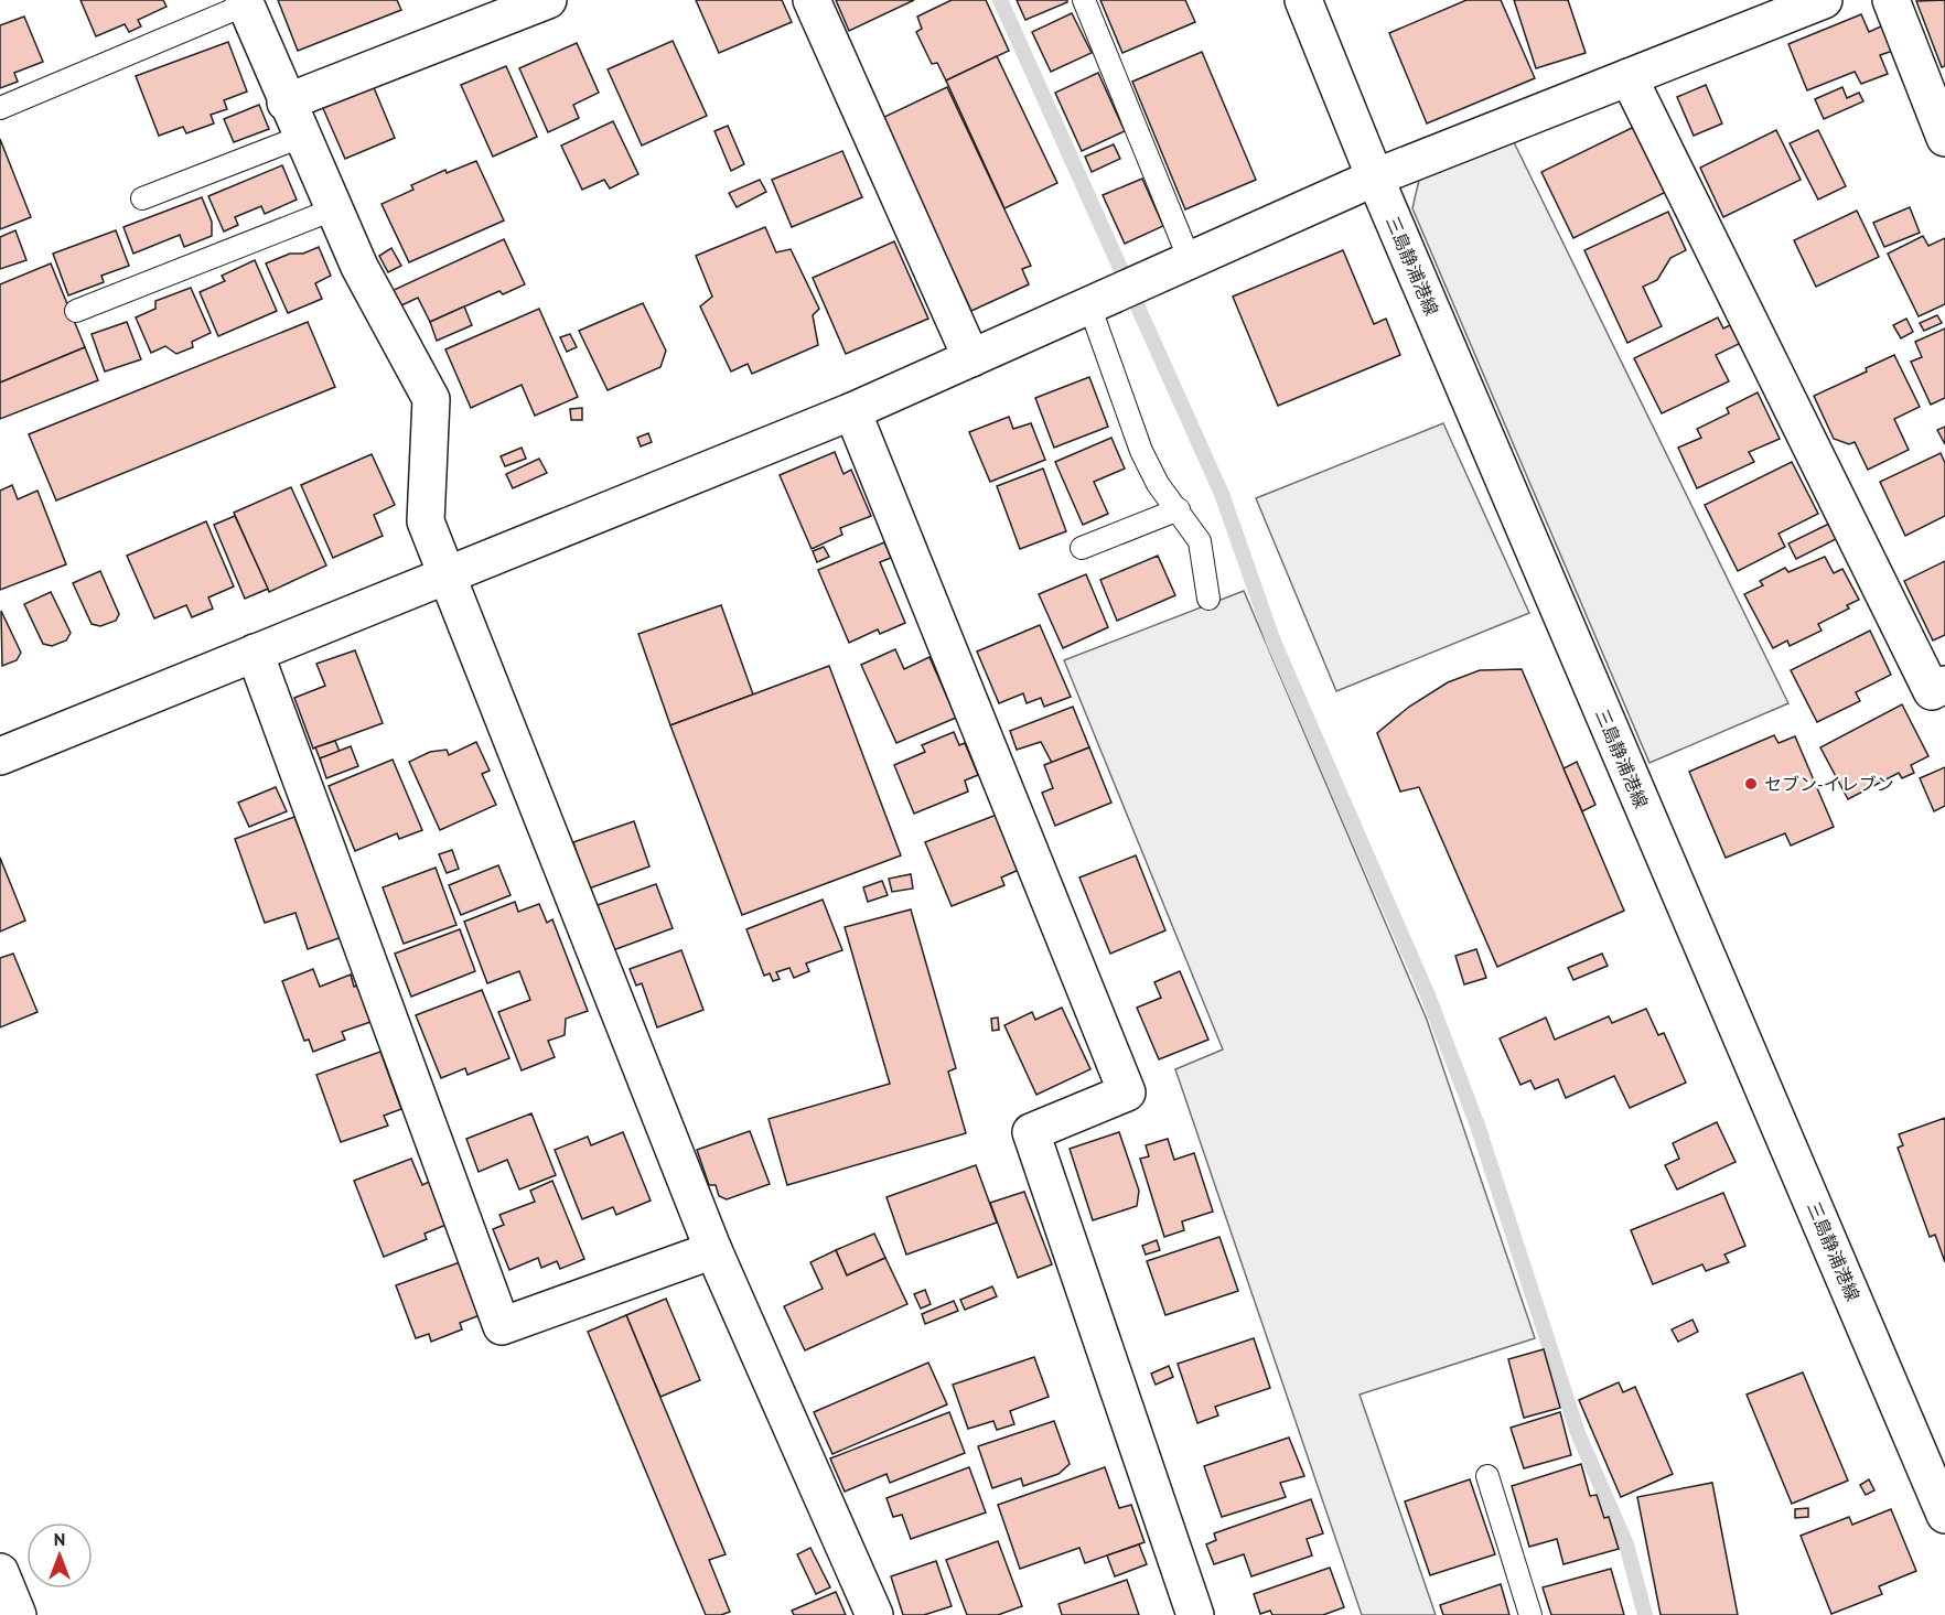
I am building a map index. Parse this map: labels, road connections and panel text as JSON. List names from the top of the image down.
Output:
{
  "streets": {
    "street": ["三島静浦港線"]
  },
  "places": ["セブン-イレブン"],
  "north": "top"
}
